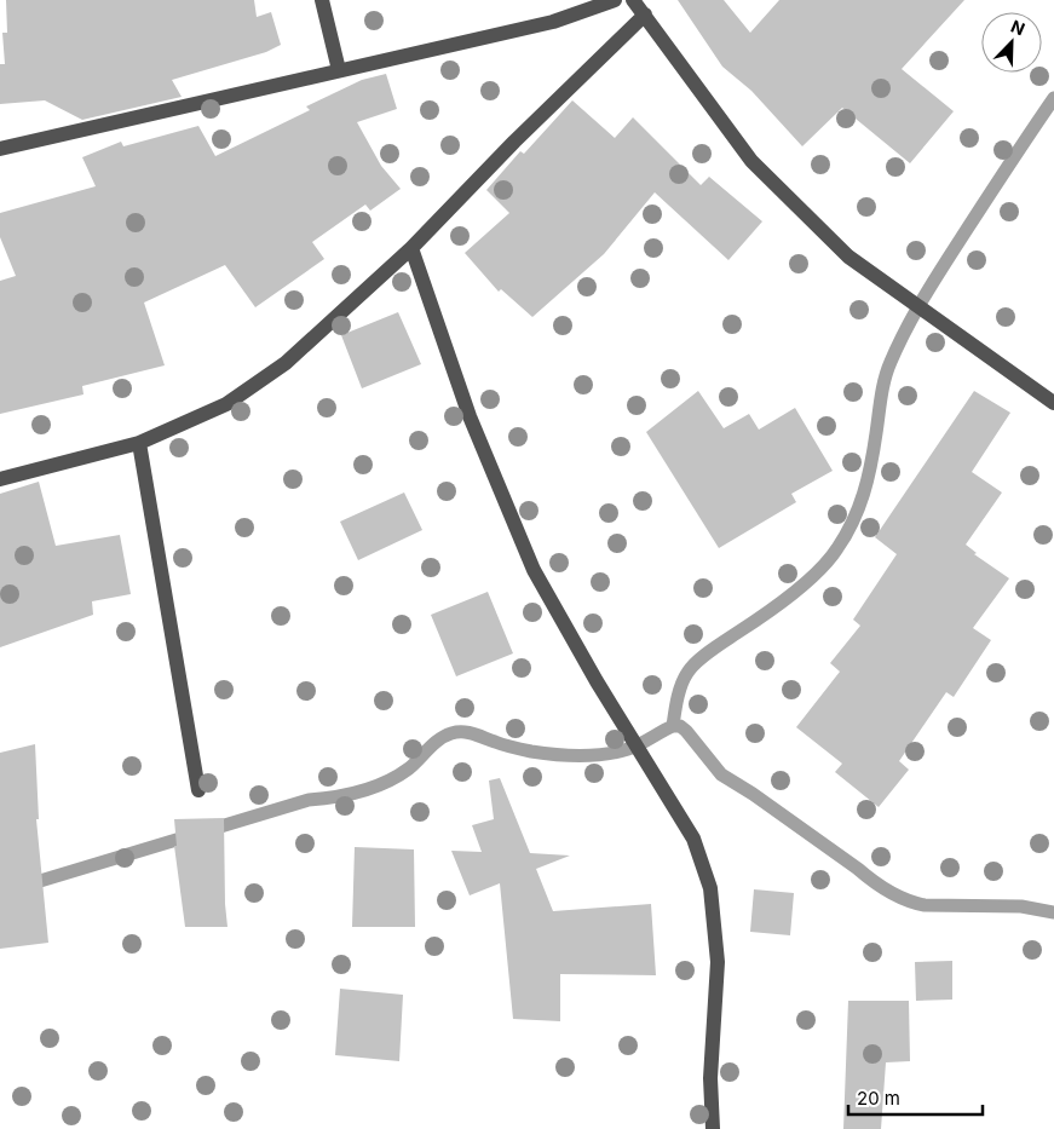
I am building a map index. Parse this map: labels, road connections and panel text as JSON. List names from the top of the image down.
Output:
{
  "scale_bar": "20 m",
  "north": "top right"
}
